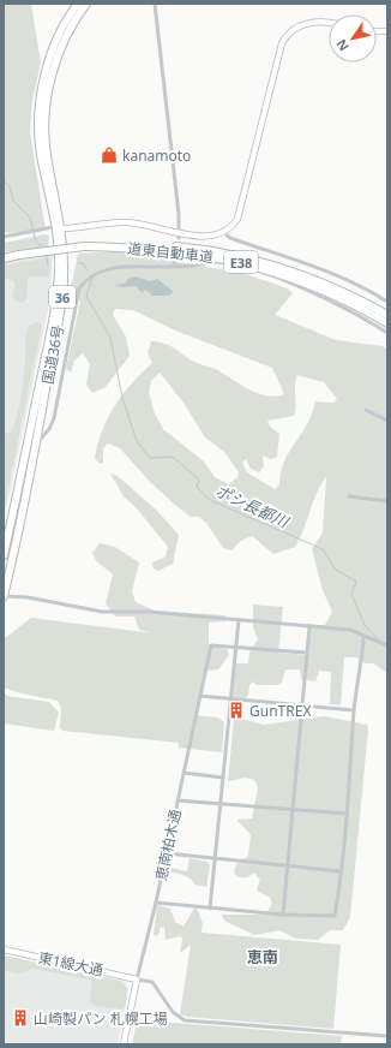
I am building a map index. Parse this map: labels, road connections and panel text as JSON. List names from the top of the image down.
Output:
{
  "streets": {
    "highway": [
      "道東自動車道",
      "E38",
      "36",
      "国道36号"
    ],
    "street": ["恵南柏木通", "東1線大通"]
  },
  "crossings": [
    ["恵南柏木通", "東1線大通"]
  ],
  "districts": ["恵南"],
  "water": ["ポシ長都川"],
  "places": {
    "shop": ["kanamoto"],
    "building": ["GunTREX", "山崎製パン 札幌工場"]
  },
  "north": "bottom left"
}
